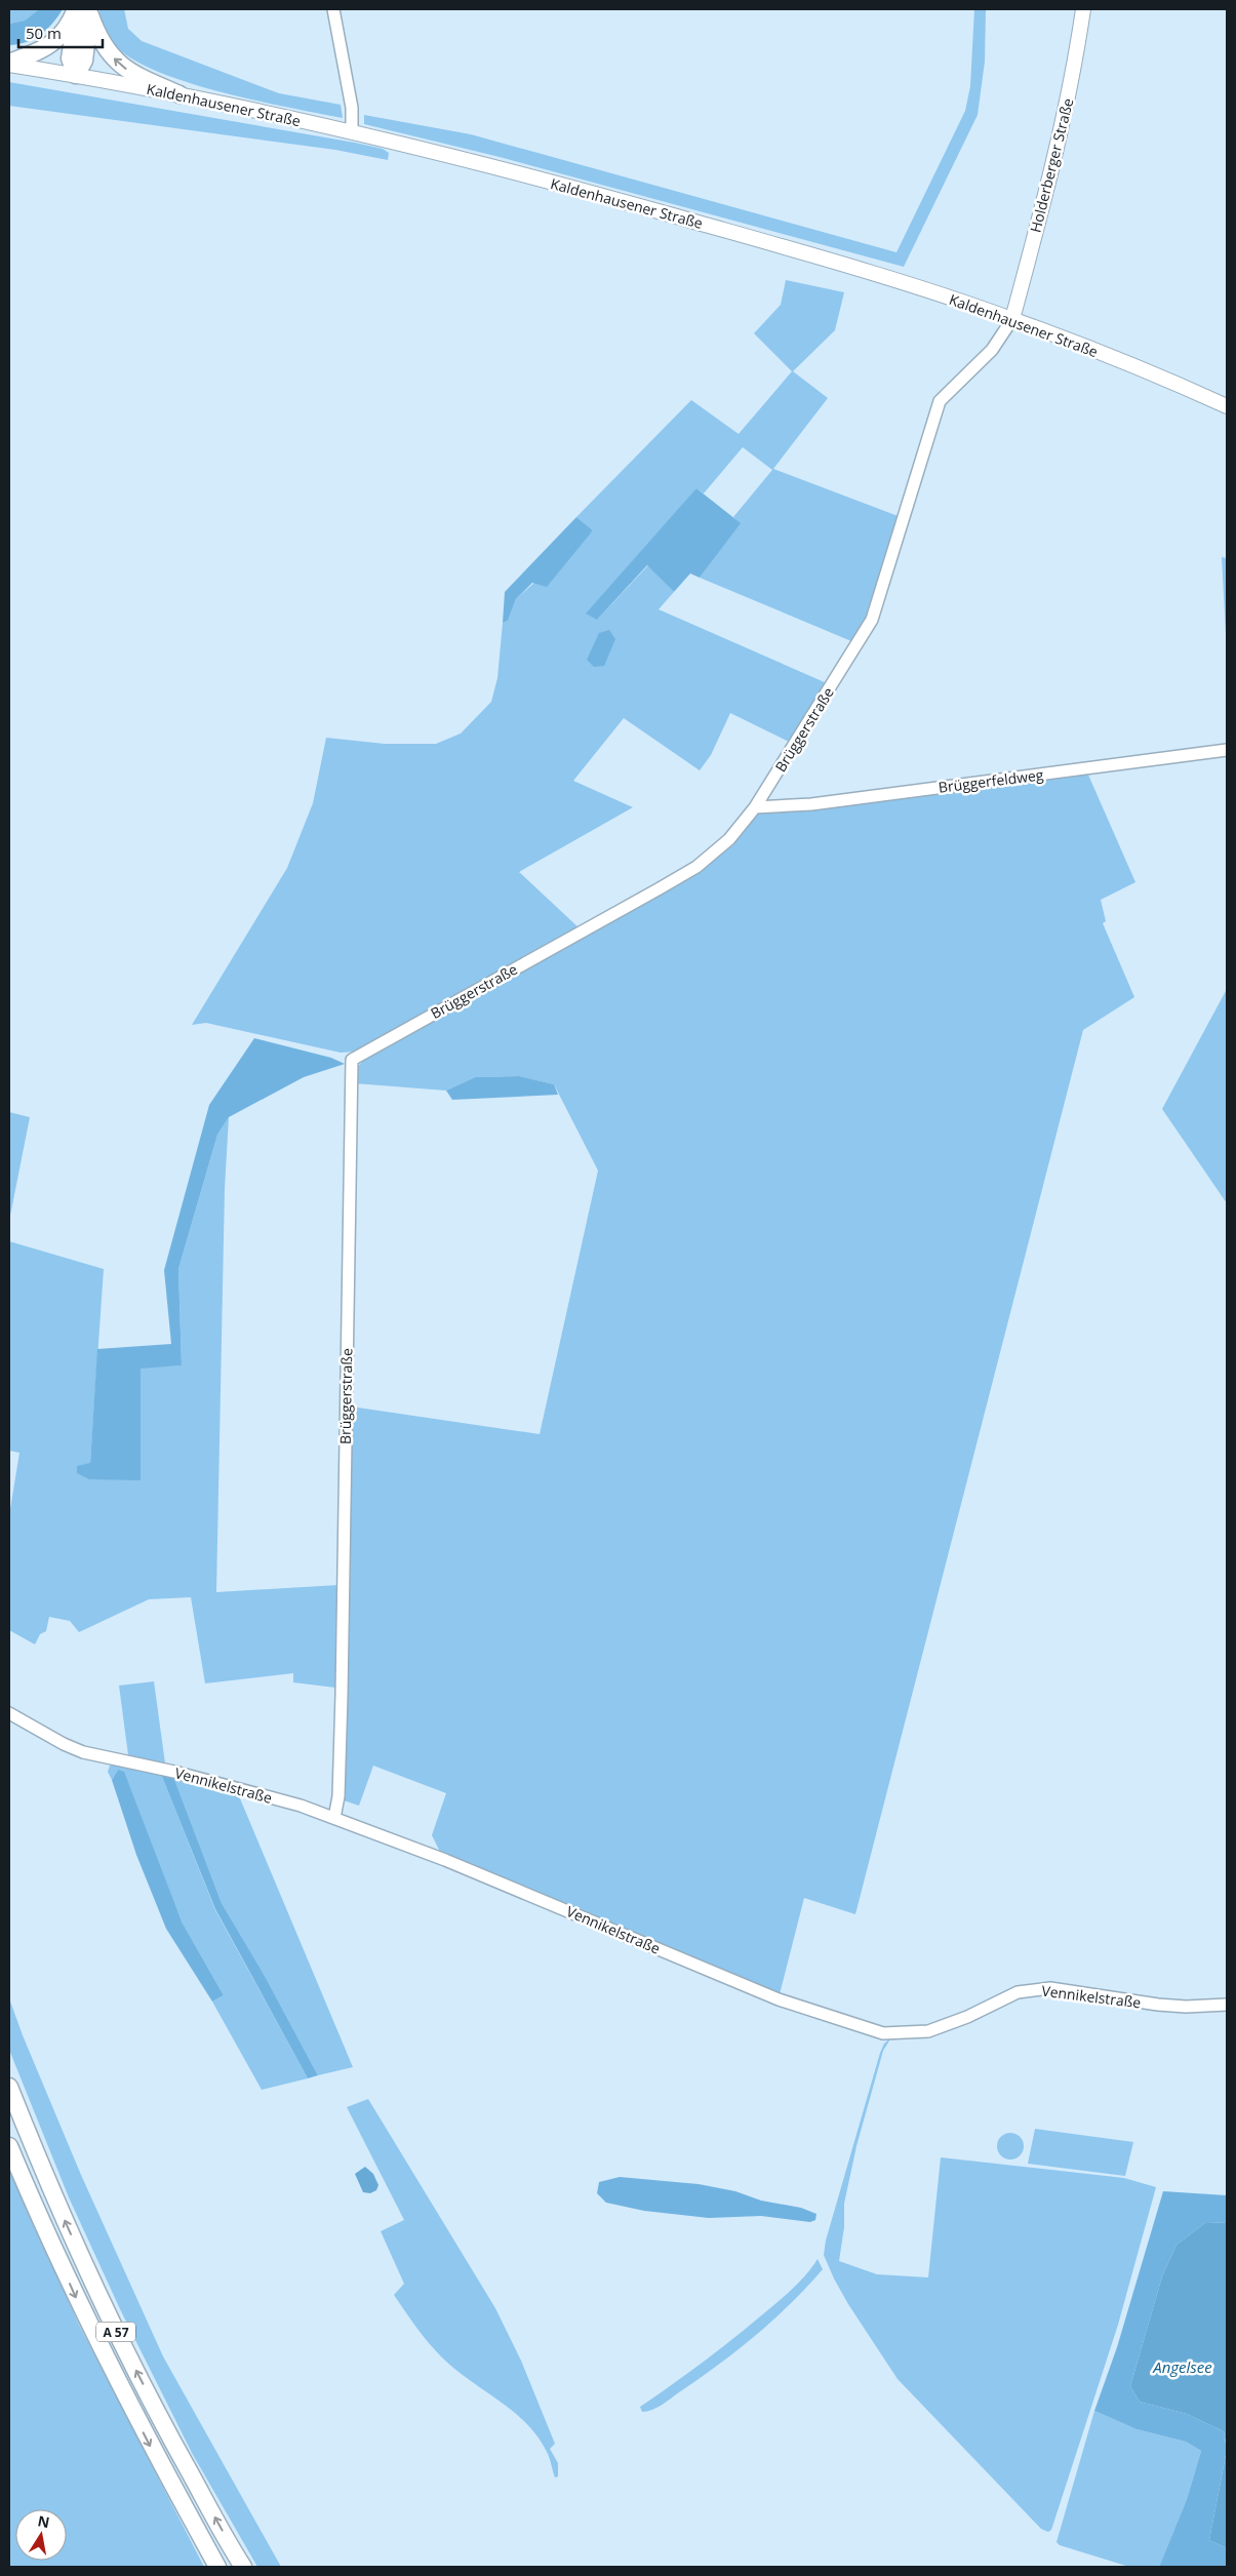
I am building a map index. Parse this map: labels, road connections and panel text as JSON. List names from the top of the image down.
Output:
{
  "streets": {
    "highway": ["A 57"],
    "main road": ["Kaldenhausener Straße", "Holderberger Straße"],
    "street": ["Brüggerstraße", "Brüggerfeldweg", "Vennikelstraße"]
  },
  "crossings": [
    ["Kaldenhausener Straße", "Holderberger Straße"],
    ["Kaldenhausener Straße", "Brüggerstraße"],
    ["Holderberger Straße", "Brüggerstraße"],
    ["Brüggerstraße", "Brüggerfeldweg"],
    ["Brüggerstraße", "Vennikelstraße"]
  ],
  "water": ["Angelsee"],
  "scale_bar": "50 m",
  "north": "top"
}
